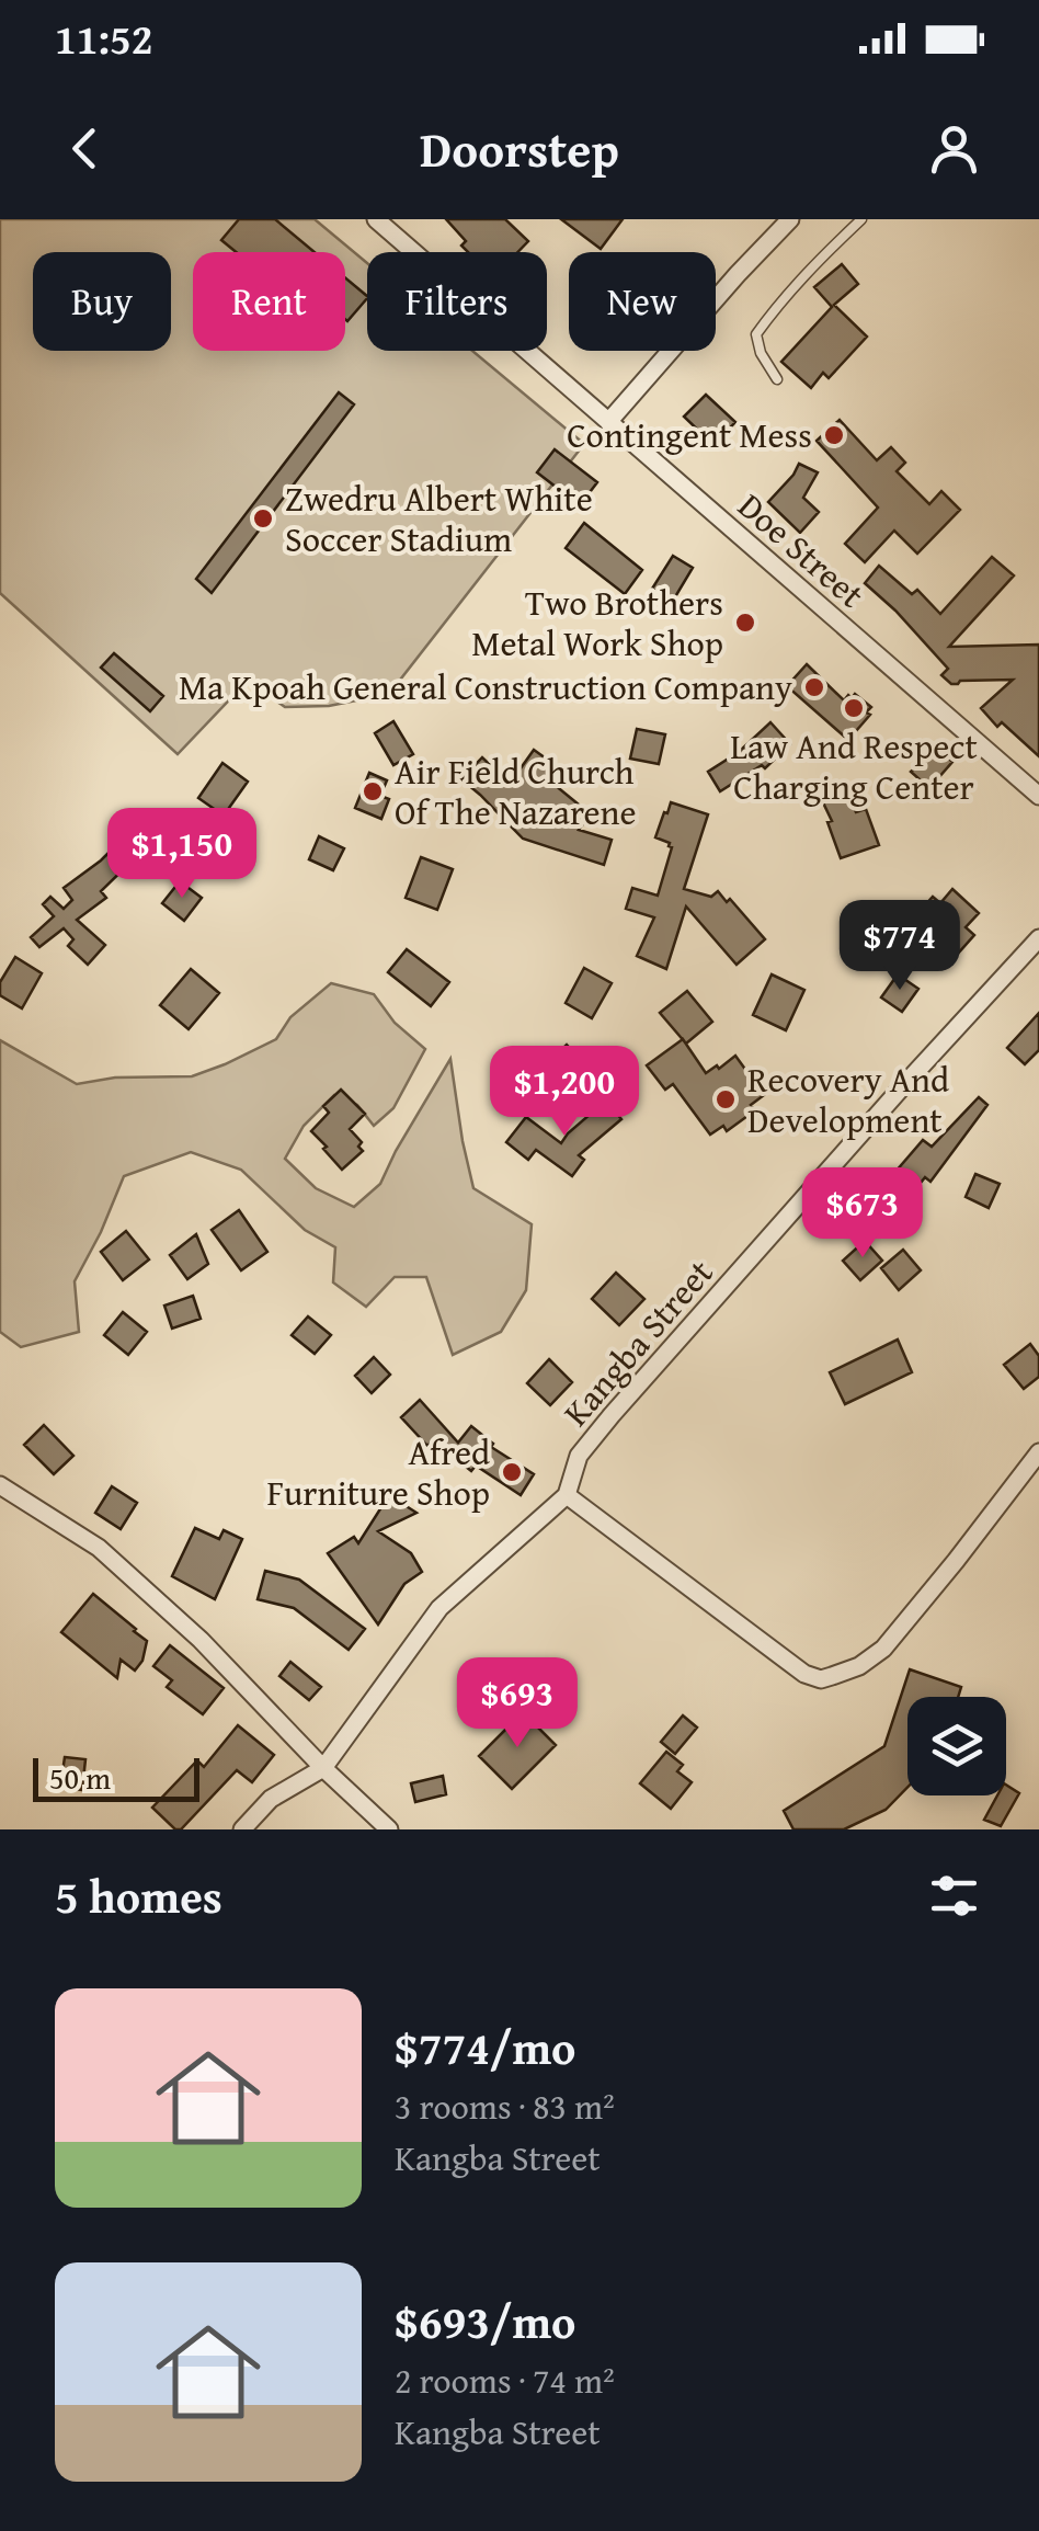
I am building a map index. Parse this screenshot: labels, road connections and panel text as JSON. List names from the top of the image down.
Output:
{
  "streets": {
    "street": ["Doe Street", "Kangba Street"]
  },
  "places": [
    "Contingent Mess",
    "Zwedru Albert White Soccer Stadium",
    "Two Brothers Metal Work Shop",
    "Ma Kpoah General Construction Company",
    "Law And Respect Charging Center",
    "Air Field Church Of The Nazarene",
    "Recovery And Development",
    "Afred Furniture Shop"
  ],
  "scale_bar": "50 m",
  "page": {
    "status": "11:52",
    "header": "Doorstep",
    "chip": [
      "Buy",
      "Rent",
      "Filters",
      "New"
    ],
    "price": [
      "$1,150",
      "$774",
      "$1,200",
      "$673",
      "$693"
    ],
    "scale": "50 m",
    "heading": "5 homes",
    "list": [
      {
        "name": "$774/mo",
        "note": "3 rooms · 83 m² · Kangba Street"
      },
      {
        "name": "$693/mo",
        "note": "2 rooms · 74 m² · Kangba Street"
      }
    ]
  }
}
